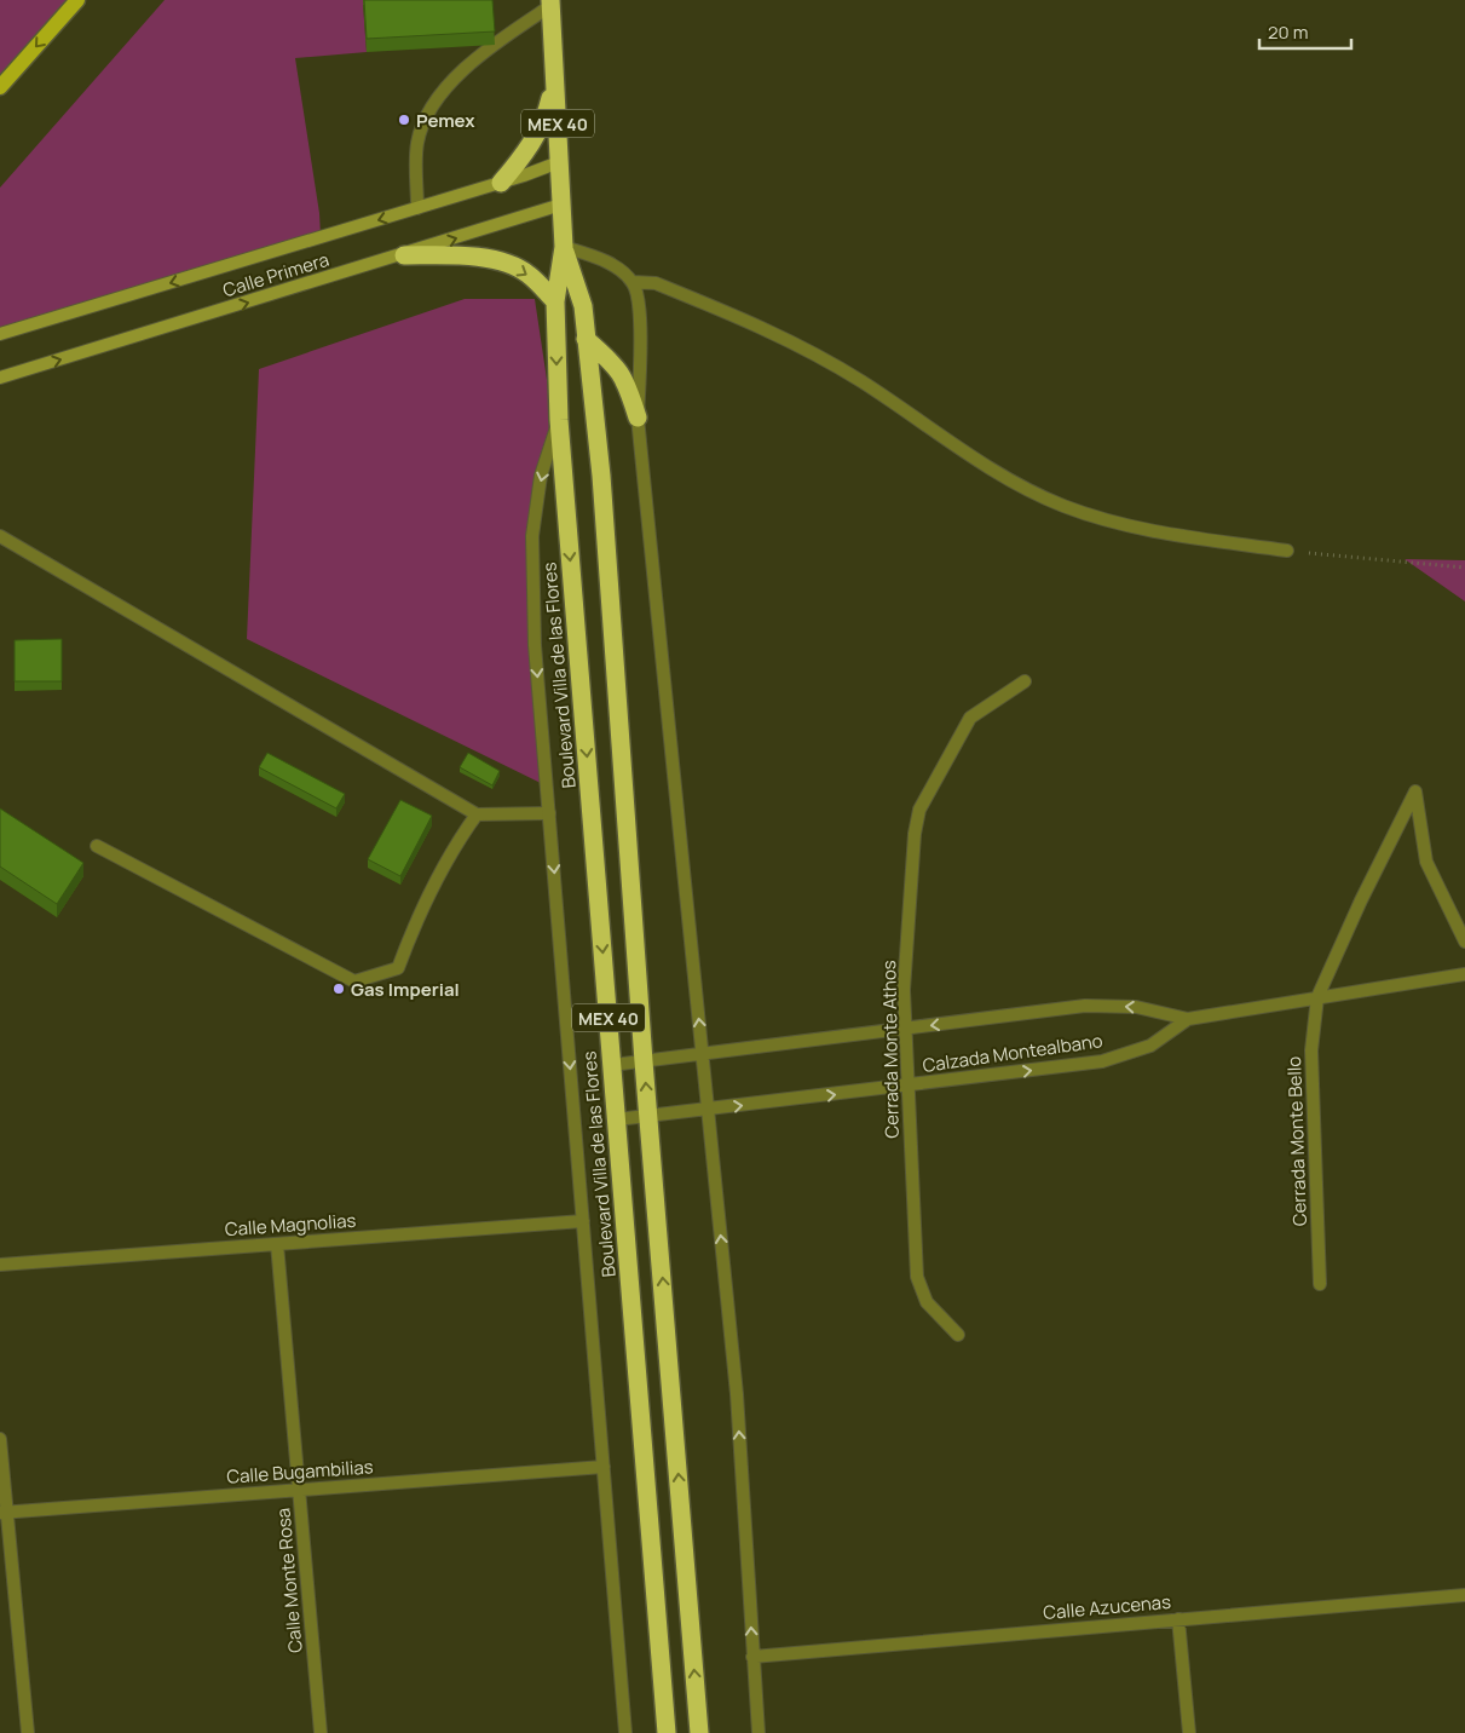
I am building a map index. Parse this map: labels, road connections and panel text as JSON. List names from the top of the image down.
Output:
{
  "streets": {
    "highway": ["MEX 40", "Boulevard Villa de las Flores"],
    "main road": ["Calle Primera"],
    "street": [
      "Cerrada Monte Athos",
      "Calzada Montealbano",
      "Cerrada Monte Bello",
      "Calle Magnolias",
      "Calle Bugambilias",
      "Calle Monte Rosa",
      "Calle Azucenas"
    ]
  },
  "crossings": [
    ["MEX 40", "Calle Primera"],
    ["MEX 40", "Boulevard Villa de las Flores"],
    ["MEX 40", "Calzada Montealbano"],
    ["Boulevard Villa de las Flores", "Calzada Montealbano"],
    ["Cerrada Monte Athos", "Calzada Montealbano"],
    ["Calzada Montealbano", "Cerrada Monte Bello"],
    ["Calle Magnolias", "Calle Monte Rosa"],
    ["Calle Bugambilias", "Calle Monte Rosa"]
  ],
  "places": ["Pemex", "Gas Imperial"],
  "scale_bar": "20 m"
}
